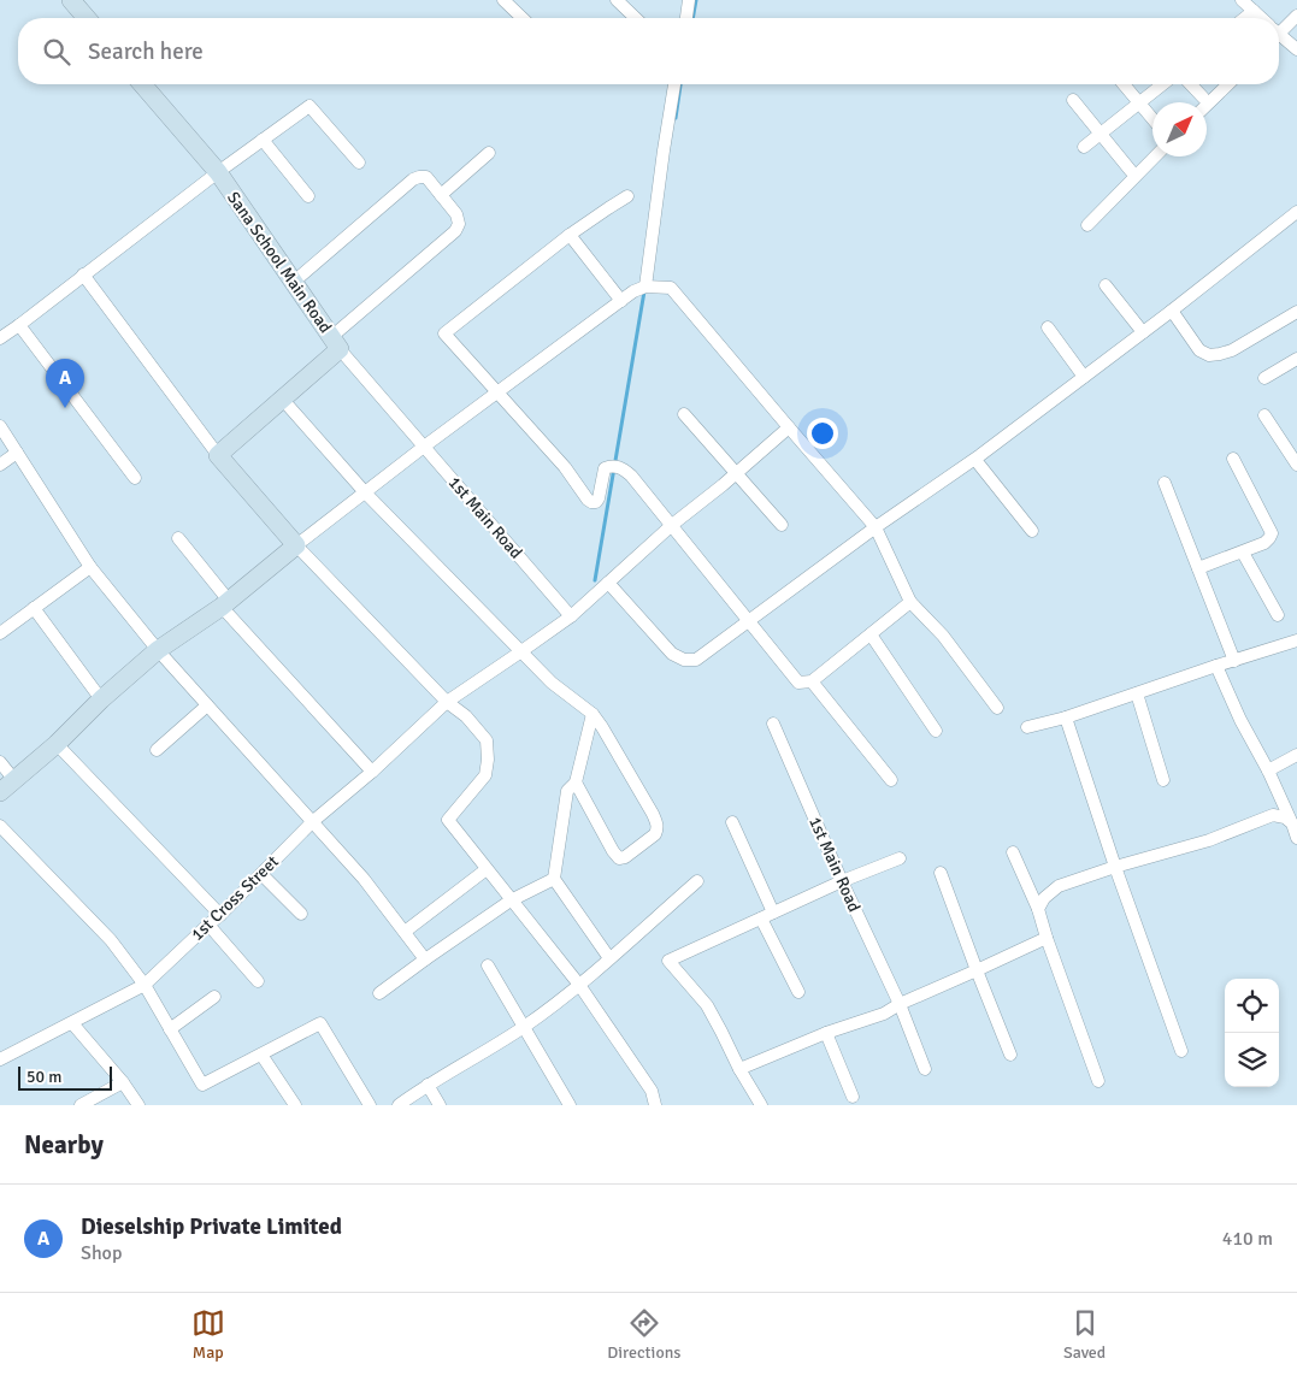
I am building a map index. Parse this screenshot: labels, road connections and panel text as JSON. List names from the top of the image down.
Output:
{
  "streets": {
    "street": ["Sana School Main Road", "1st Main Road", "1st Cross Street"]
  },
  "crossings": [
    ["Sana School Main Road", "1st Main Road"],
    ["1st Main Road", "1st Cross Street"]
  ],
  "scale_bar": "50 m",
  "north": "top right",
  "page": {
    "search": "Search here",
    "pins": "A",
    "scale": "50 m",
    "heading": "Nearby",
    "list": [
      {
        "mark": "A",
        "name": "Dieselship Private Limited",
        "note": "Shop",
        "value": "410 m"
      }
    ],
    "nav": ["Map", "Directions", "Saved"]
  }
}
